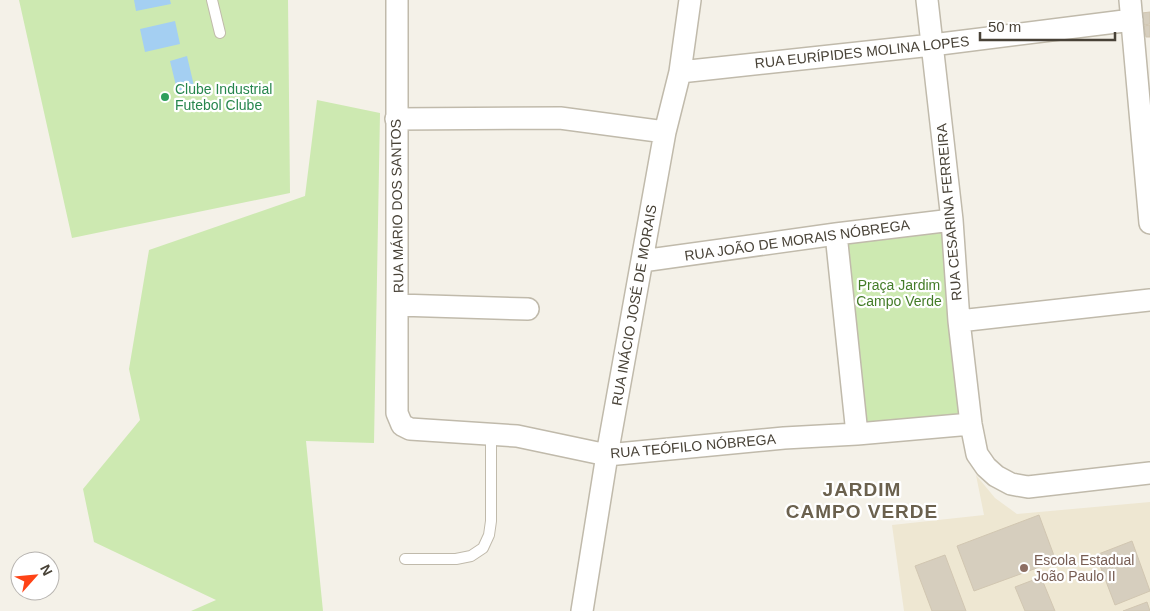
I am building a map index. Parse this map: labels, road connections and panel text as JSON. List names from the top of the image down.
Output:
{
  "streets": {
    "street": [
      "RUA EURÍPIDES MOLINA LOPES",
      "RUA MÁRIO DOS SANTOS",
      "RUA CESARINA FERREIRA",
      "RUA JOÃO DE MORAIS NÓBREGA",
      "RUA INÁCIO JOSÉ DE MORAIS",
      "RUA TEÓFILO NÓBREGA"
    ]
  },
  "crossings": [
    ["RUA EURÍPIDES MOLINA LOPES", "RUA CESARINA FERREIRA"],
    ["RUA EURÍPIDES MOLINA LOPES", "RUA INÁCIO JOSÉ DE MORAIS"],
    ["RUA MÁRIO DOS SANTOS", "RUA TEÓFILO NÓBREGA"],
    ["RUA CESARINA FERREIRA", "RUA JOÃO DE MORAIS NÓBREGA"],
    ["RUA CESARINA FERREIRA", "RUA TEÓFILO NÓBREGA"],
    ["RUA JOÃO DE MORAIS NÓBREGA", "RUA INÁCIO JOSÉ DE MORAIS"],
    ["RUA INÁCIO JOSÉ DE MORAIS", "RUA TEÓFILO NÓBREGA"]
  ],
  "districts": ["JARDIM CAMPO VERDE"],
  "parks": ["Praça Jardim Campo Verde"],
  "places": ["Clube Industrial Futebol Clube", "Escola Estadual João Paulo II"],
  "scale_bar": "50 m",
  "north": "top right"
}
